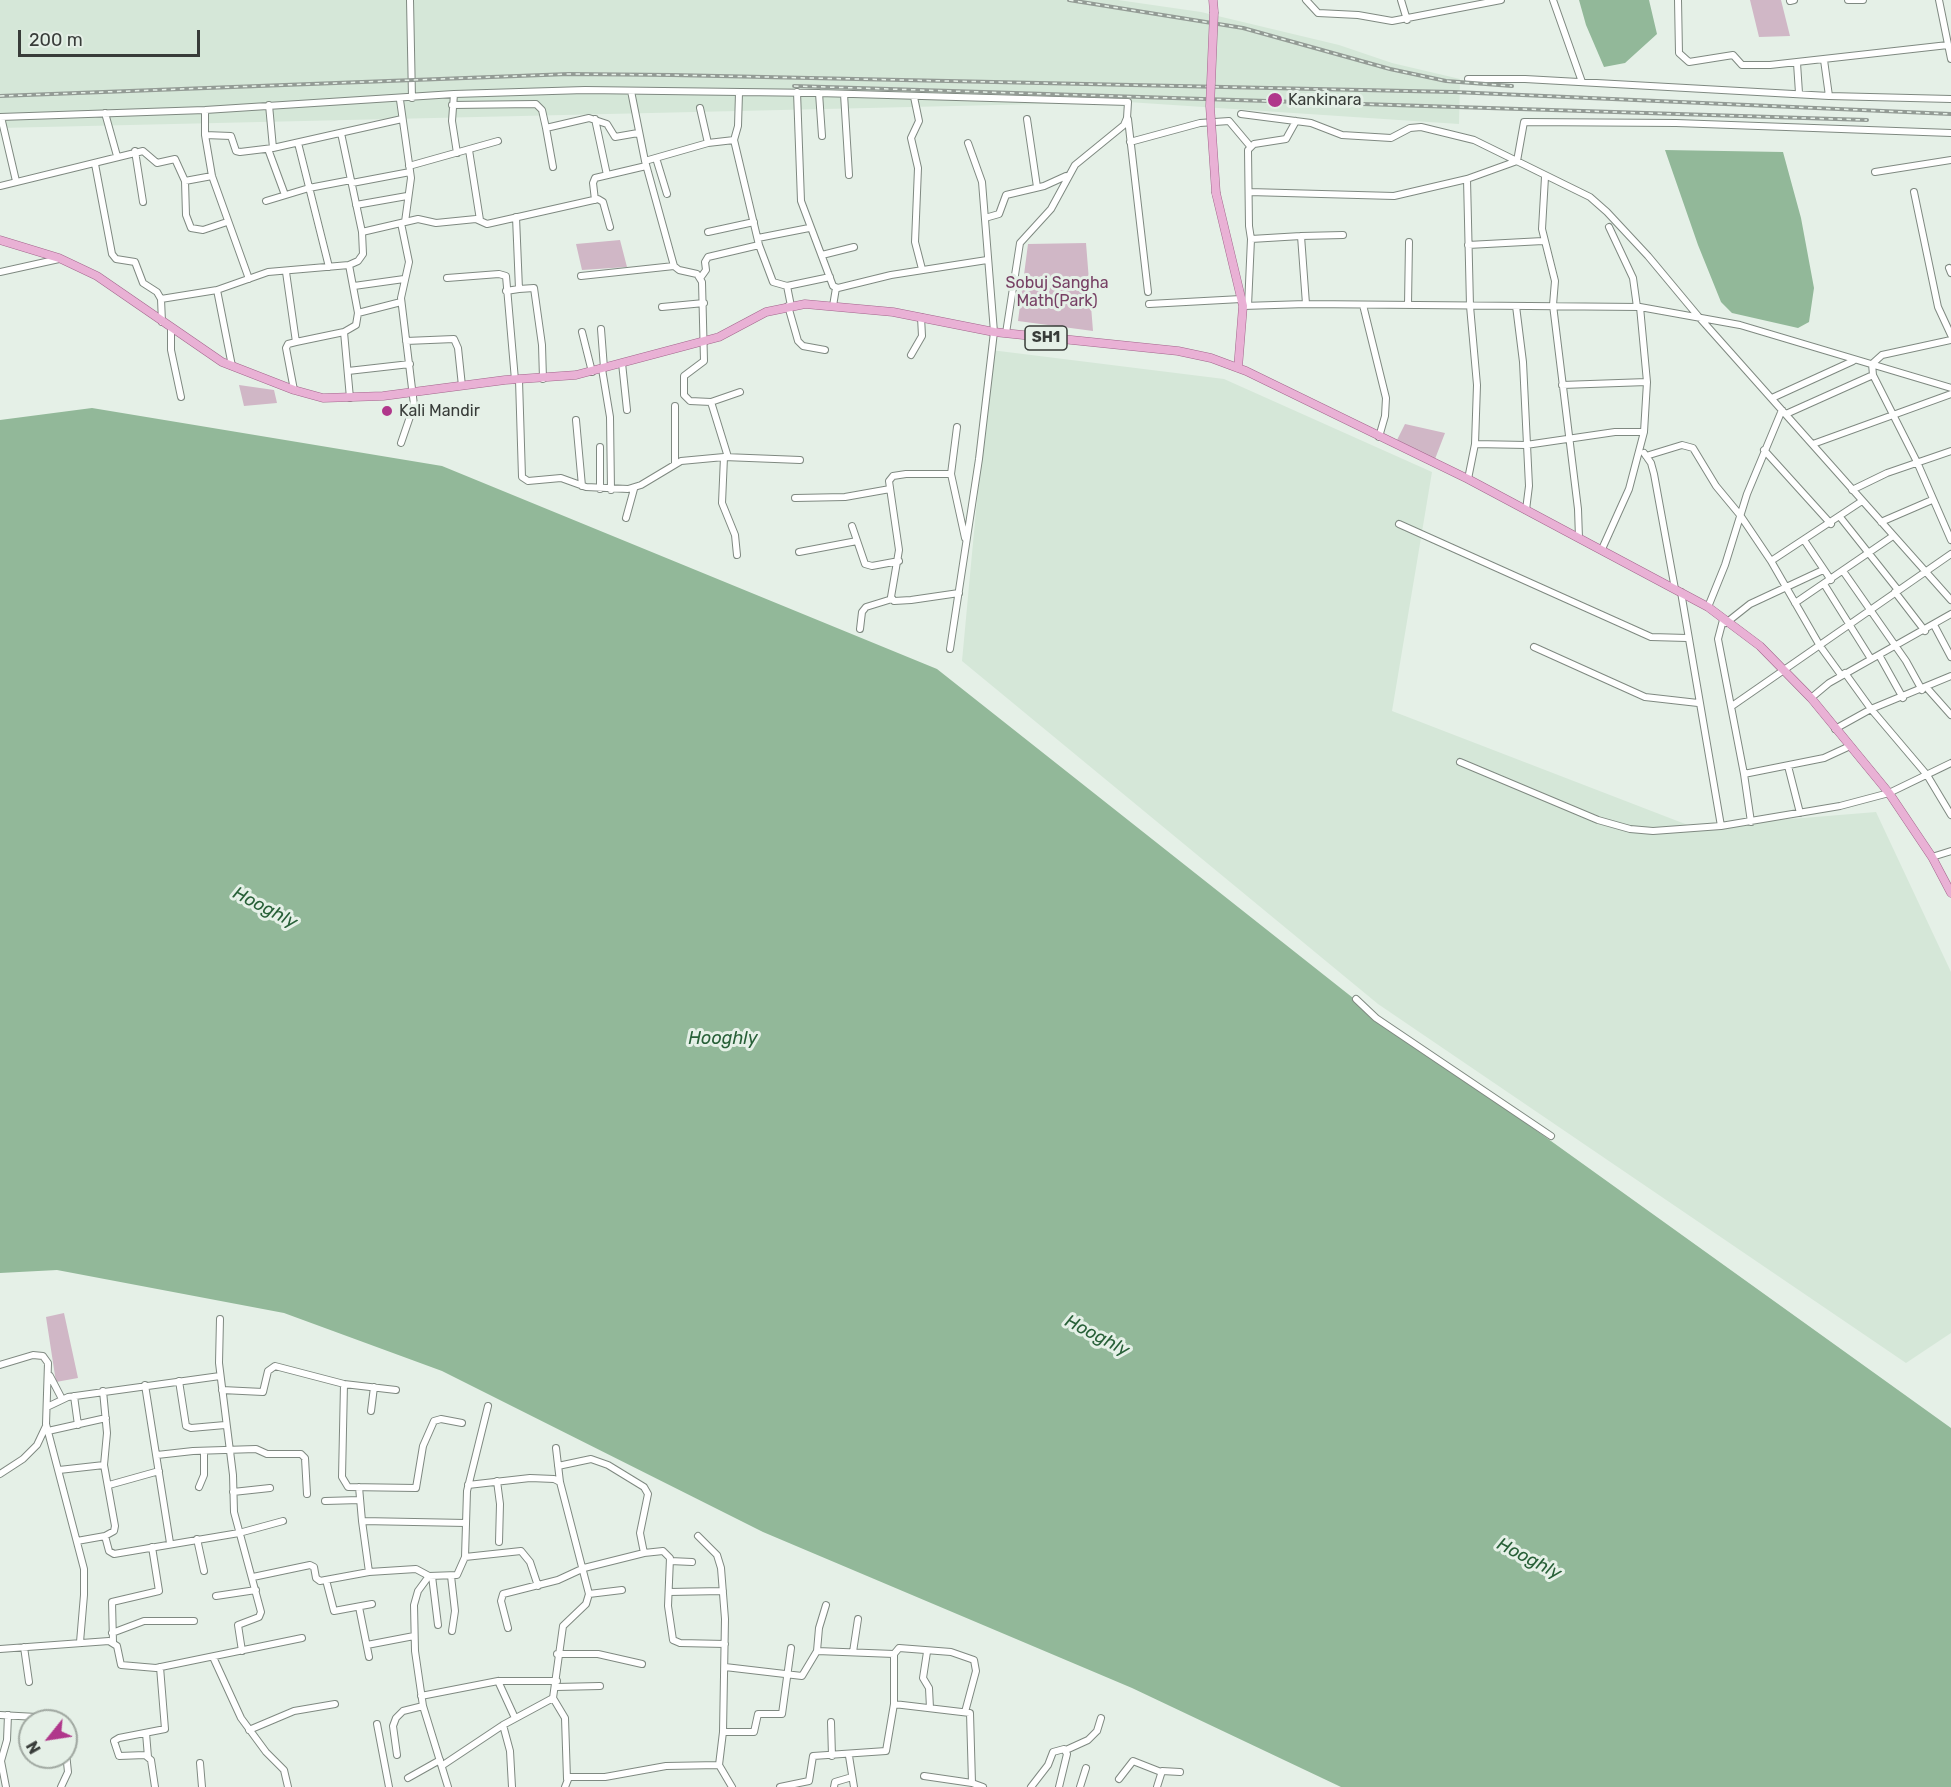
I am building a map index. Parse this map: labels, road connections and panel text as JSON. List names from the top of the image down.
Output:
{
  "streets": {
    "main road": ["SH1"]
  },
  "water": ["Hooghly"],
  "parks": ["Sobuj Sangha Math(Park)"],
  "places": ["Kankinara", "Kali Mandir"],
  "scale_bar": "200 m",
  "north": "bottom left"
}
